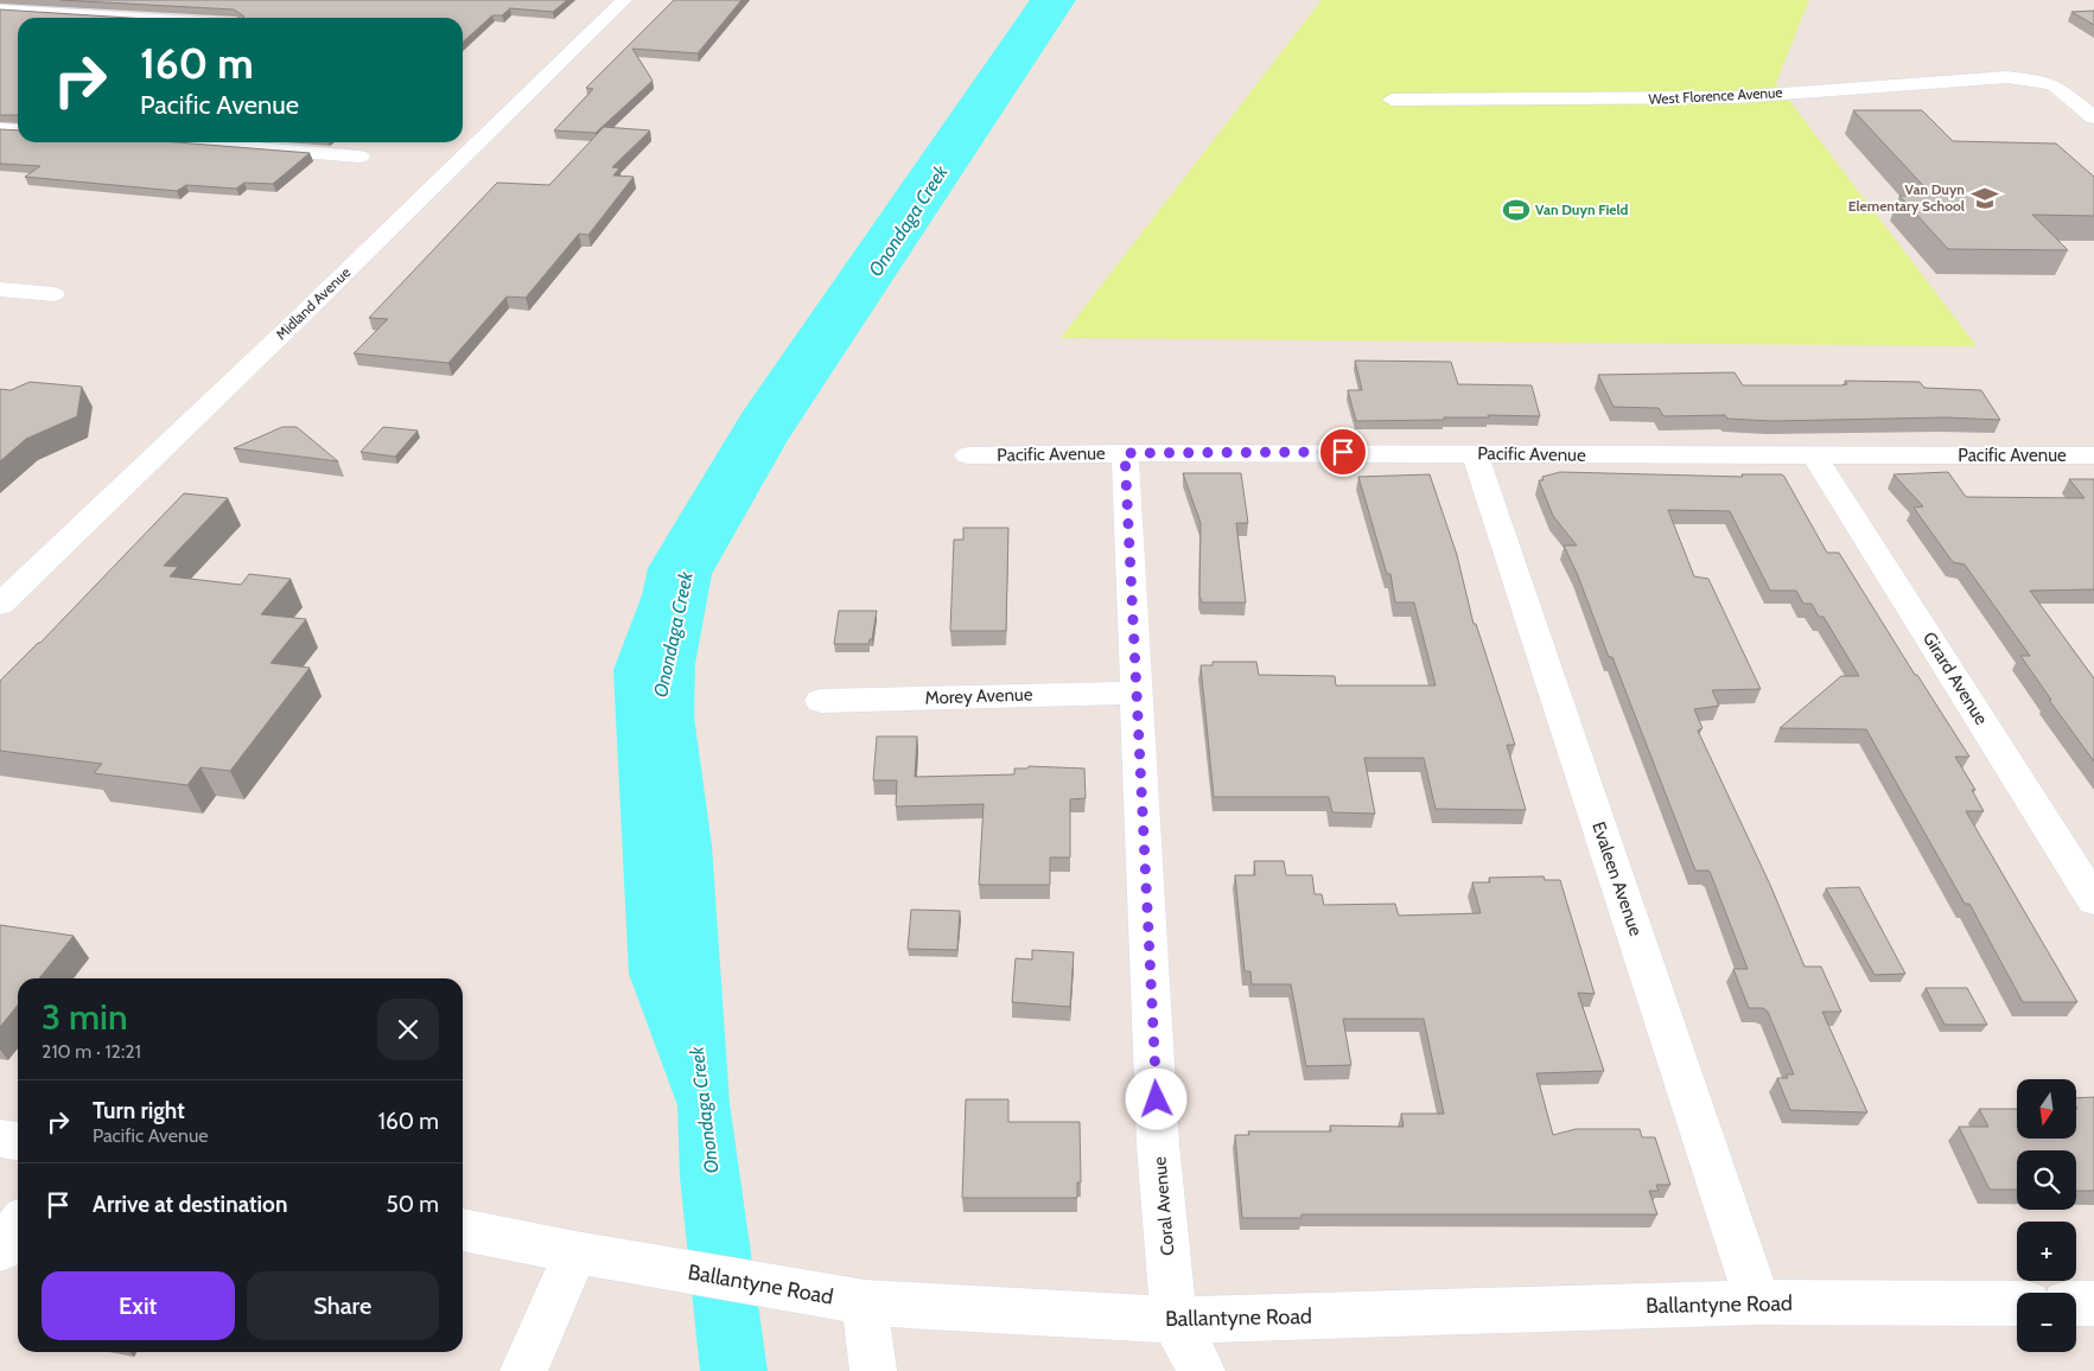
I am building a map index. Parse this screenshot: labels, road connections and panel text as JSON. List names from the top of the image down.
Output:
{
  "streets": {
    "street": [
      "West Florence Avenue",
      "Midland Avenue",
      "Pacific Avenue",
      "Girard Avenue",
      "Morey Avenue",
      "Evaleen Avenue",
      "Coral Avenue",
      "Ballantyne Road"
    ]
  },
  "crossings": [
    ["Pacific Avenue", "Girard Avenue"],
    ["Pacific Avenue", "Evaleen Avenue"],
    ["Pacific Avenue", "Coral Avenue"],
    ["Morey Avenue", "Coral Avenue"],
    ["Evaleen Avenue", "Ballantyne Road"],
    ["Coral Avenue", "Ballantyne Road"]
  ],
  "water": ["Onondaga Creek"],
  "places": {
    "school or university": ["Van Duyn Elementary School"],
    "sports": ["Van Duyn Field"]
  },
  "north": "bottom",
  "page": {
    "turn": ["160 m", "Pacific Avenue"],
    "heading": ["3 min", "210 m · 12:21"],
    "map_buttons": ["+", "−"],
    "list": [
      {
        "name": "Turn right",
        "note": "Pacific Avenue",
        "value": "160 m"
      },
      {
        "name": "Arrive at destination",
        "value": "50 m"
      }
    ],
    "buttons": ["Exit", "Share"]
  }
}
